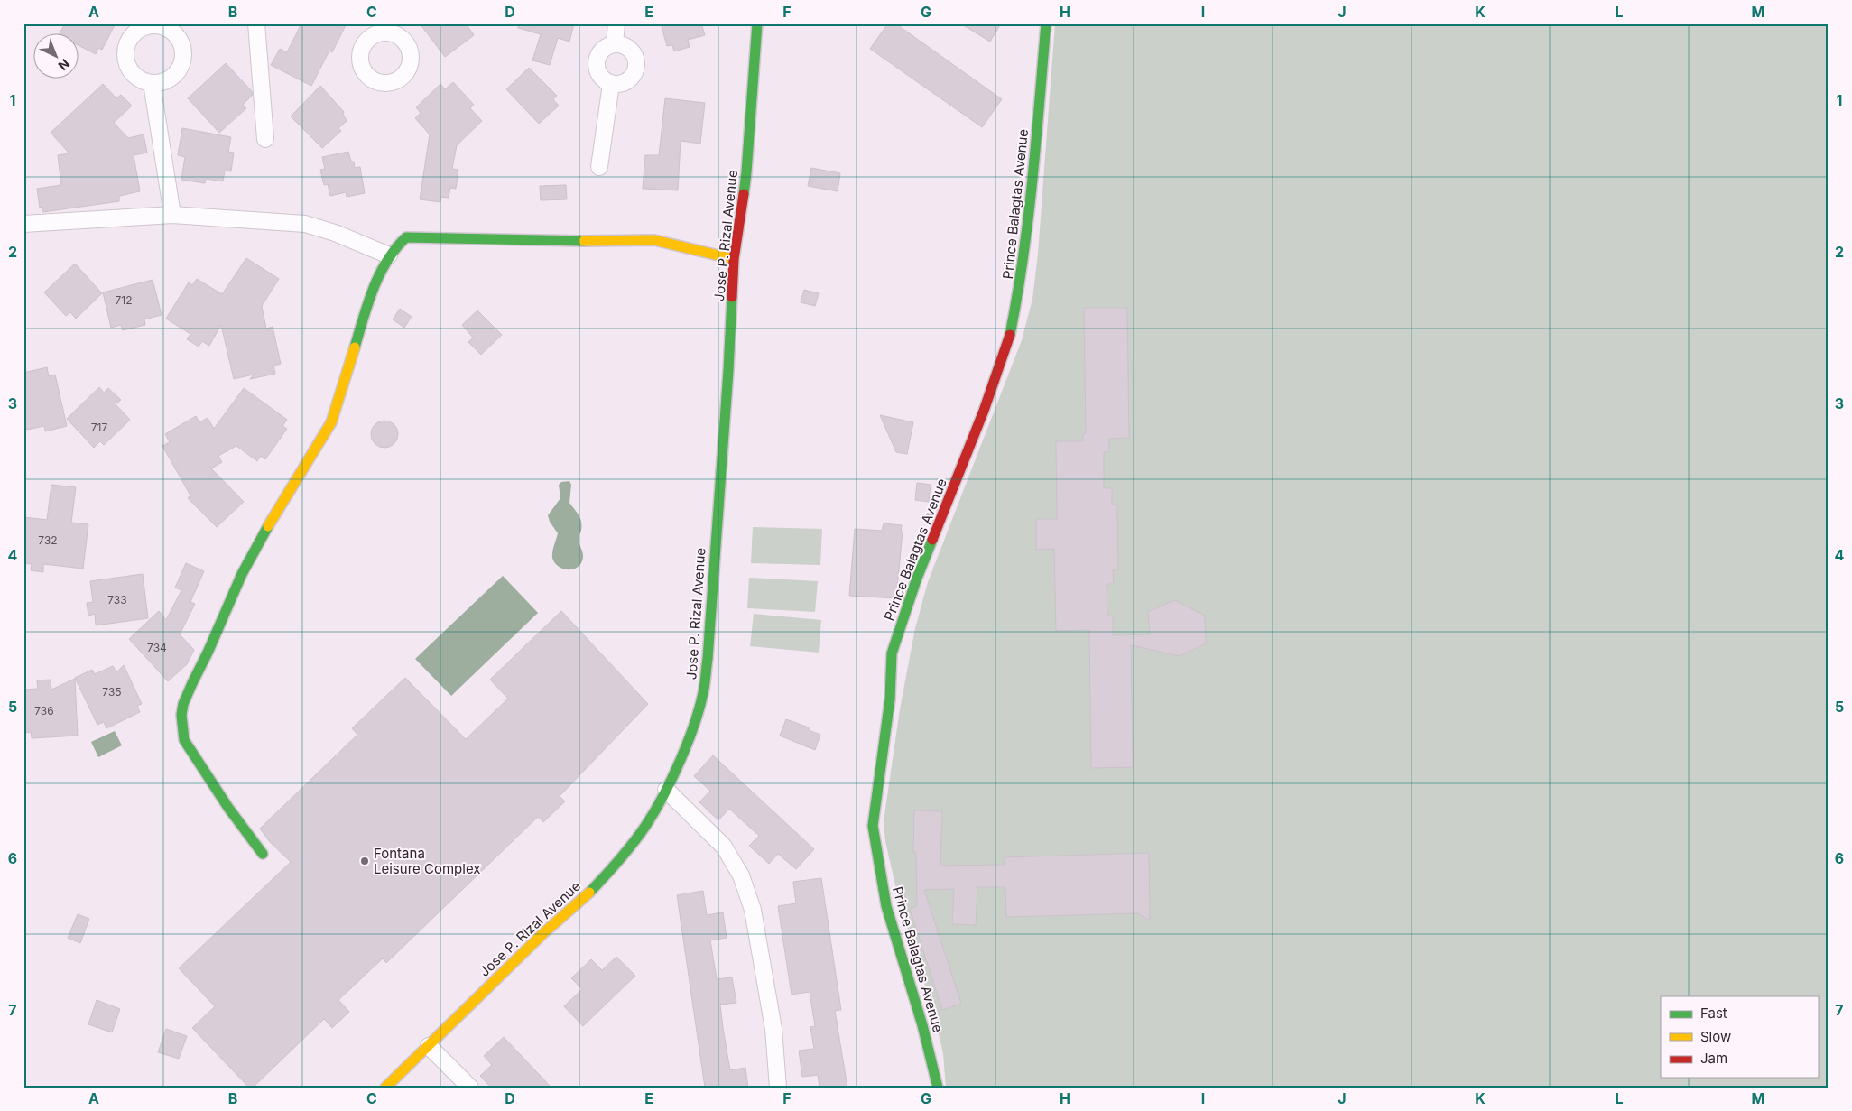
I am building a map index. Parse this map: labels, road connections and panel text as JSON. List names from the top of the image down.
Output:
{
  "streets": {
    "street": ["Prince Balagtas Avenue", "Jose P. Rizal Avenue"]
  },
  "places": ["Fontana Leisure Complex"],
  "house_numbers": [
    "712",
    "717",
    "732",
    "733",
    "734",
    "735",
    "736"
  ],
  "legend": ["Fast", "Slow", "Jam"],
  "north": "bottom right",
  "grid": {
    "columns": [
      "A",
      "B",
      "C",
      "D",
      "E",
      "F",
      "G",
      "H",
      "I",
      "J",
      "K",
      "L",
      "M"
    ],
    "rows": [
      "1",
      "2",
      "3",
      "4",
      "5",
      "6",
      "7"
    ]
  }
}
